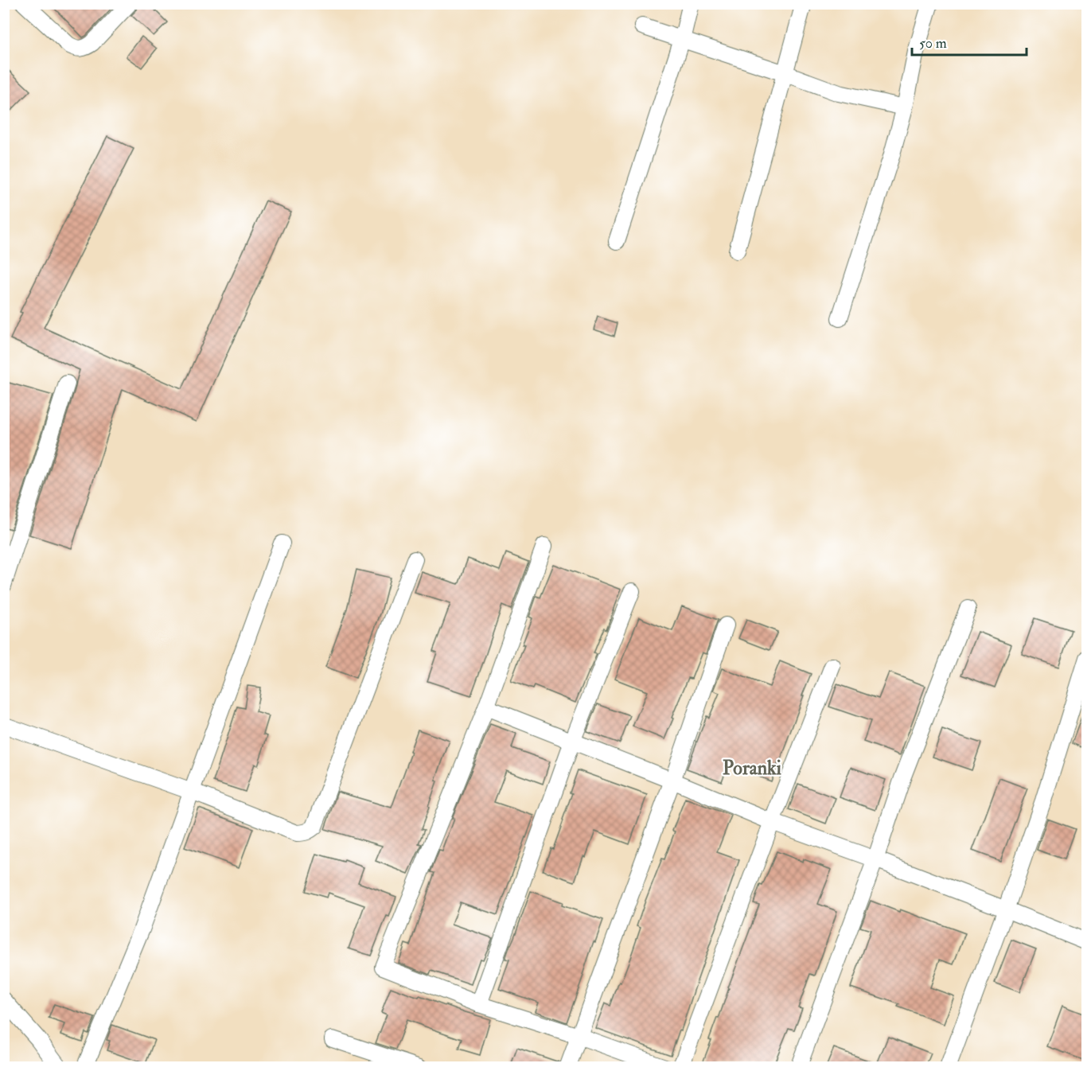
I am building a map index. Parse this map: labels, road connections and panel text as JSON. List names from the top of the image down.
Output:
{
  "districts": ["Poranki"],
  "scale_bar": "50 m"
}
